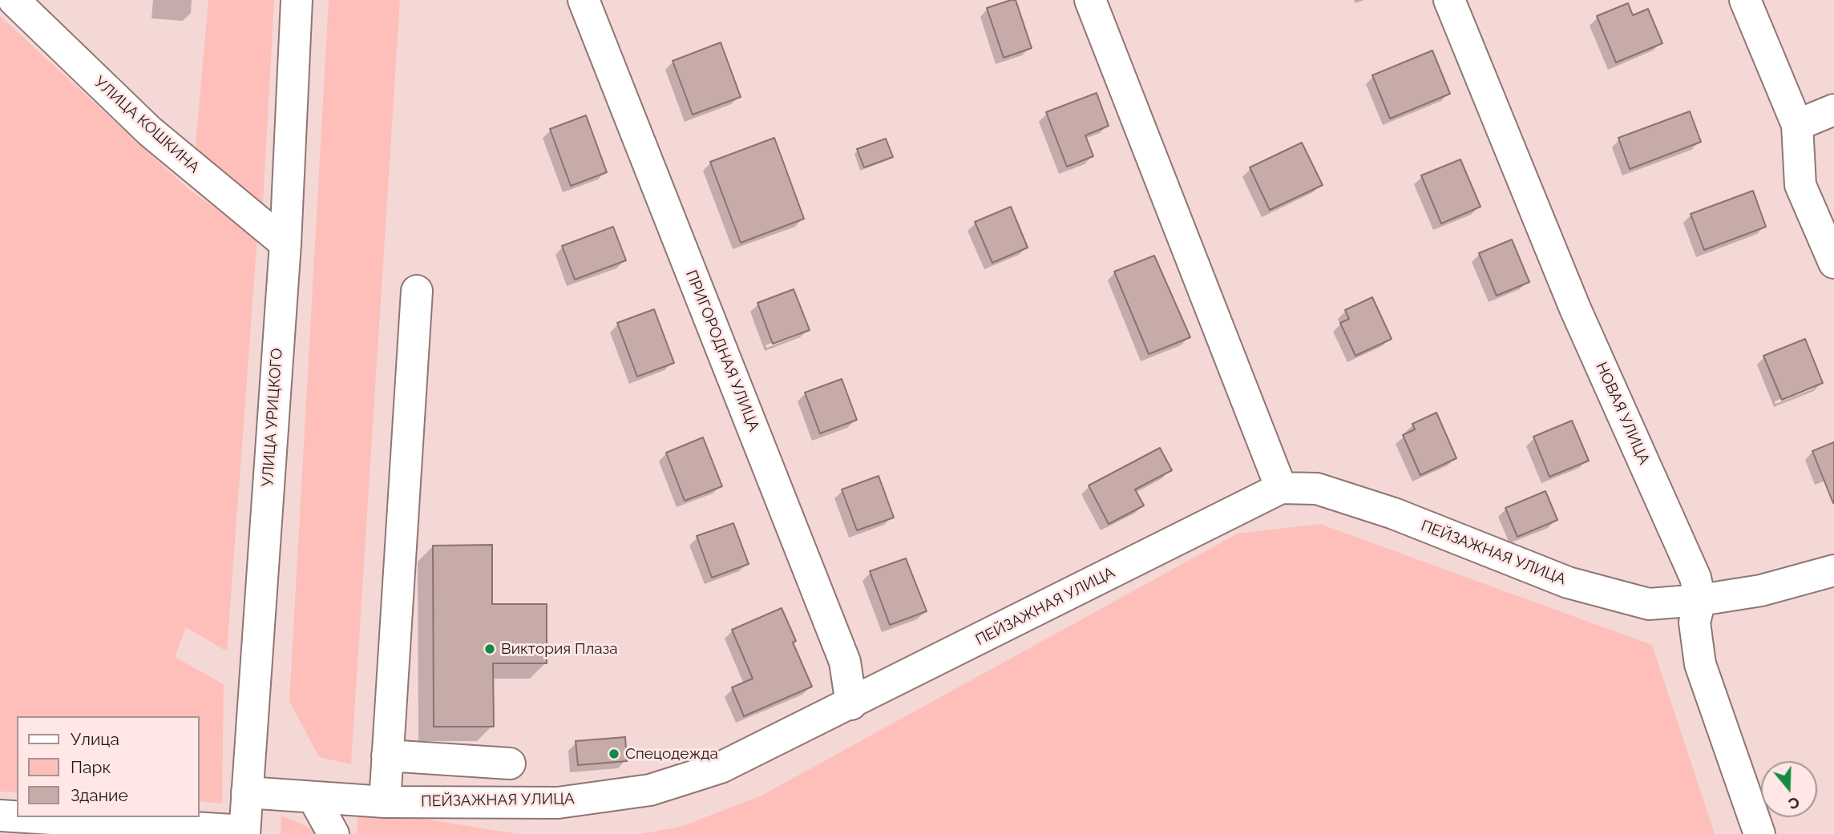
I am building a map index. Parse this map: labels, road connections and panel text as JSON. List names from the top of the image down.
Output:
{
  "streets": {
    "street": [
      "УЛИЦА КОШКИНА",
      "ПРИГОРОДНАЯ УЛИЦА",
      "НОВАЯ УЛИЦА",
      "УЛИЦА УРИЦКОГО",
      "ПЕЙЗАЖНАЯ УЛИЦА"
    ]
  },
  "crossings": [
    ["УЛИЦА КОШКИНА", "УЛИЦА УРИЦКОГО"],
    ["ПРИГОРОДНАЯ УЛИЦА", "ПЕЙЗАЖНАЯ УЛИЦА"],
    ["НОВАЯ УЛИЦА", "ПЕЙЗАЖНАЯ УЛИЦА"],
    ["УЛИЦА УРИЦКОГО", "ПЕЙЗАЖНАЯ УЛИЦА"]
  ],
  "places": ["Виктория Плаза", "Спецодежда"],
  "legend": ["Улица", "Парк", "Здание"],
  "north": "bottom"
}
